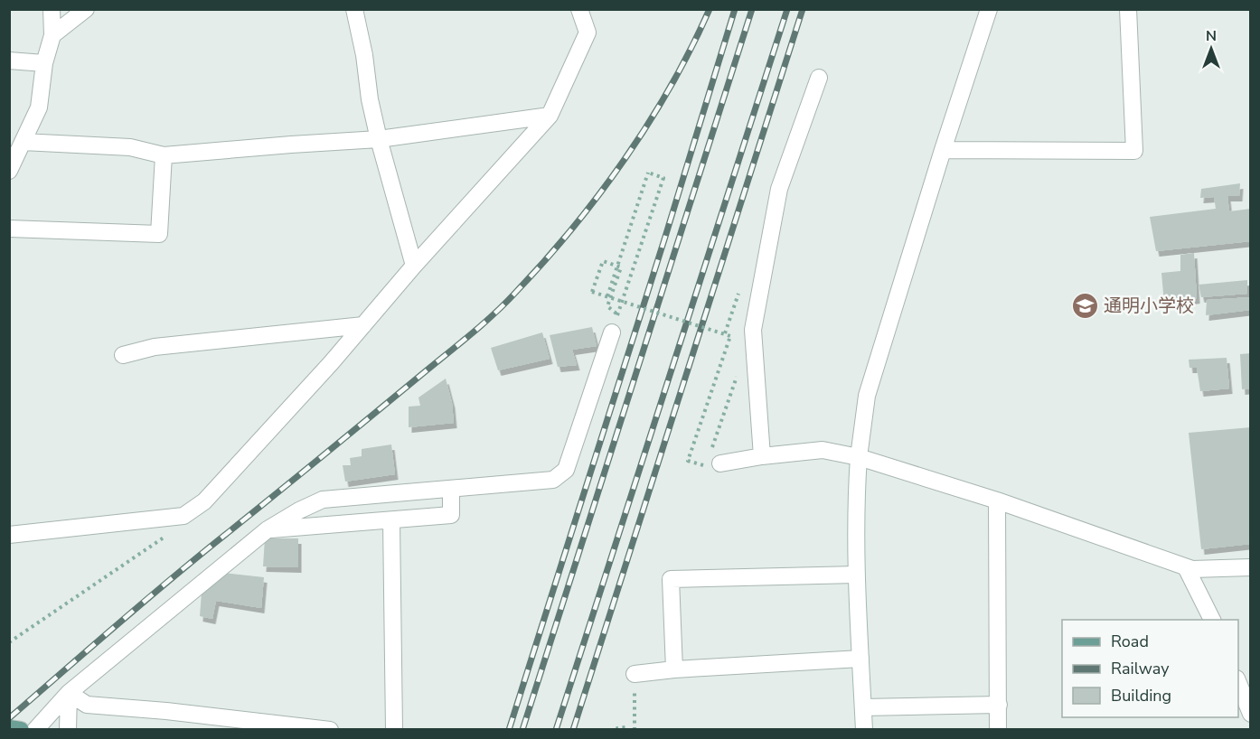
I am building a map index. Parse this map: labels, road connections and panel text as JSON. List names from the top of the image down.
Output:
{
  "places": {
    "school or university": ["通明小学校"]
  },
  "legend": ["Road", "Railway", "Building"],
  "north": "top"
}
